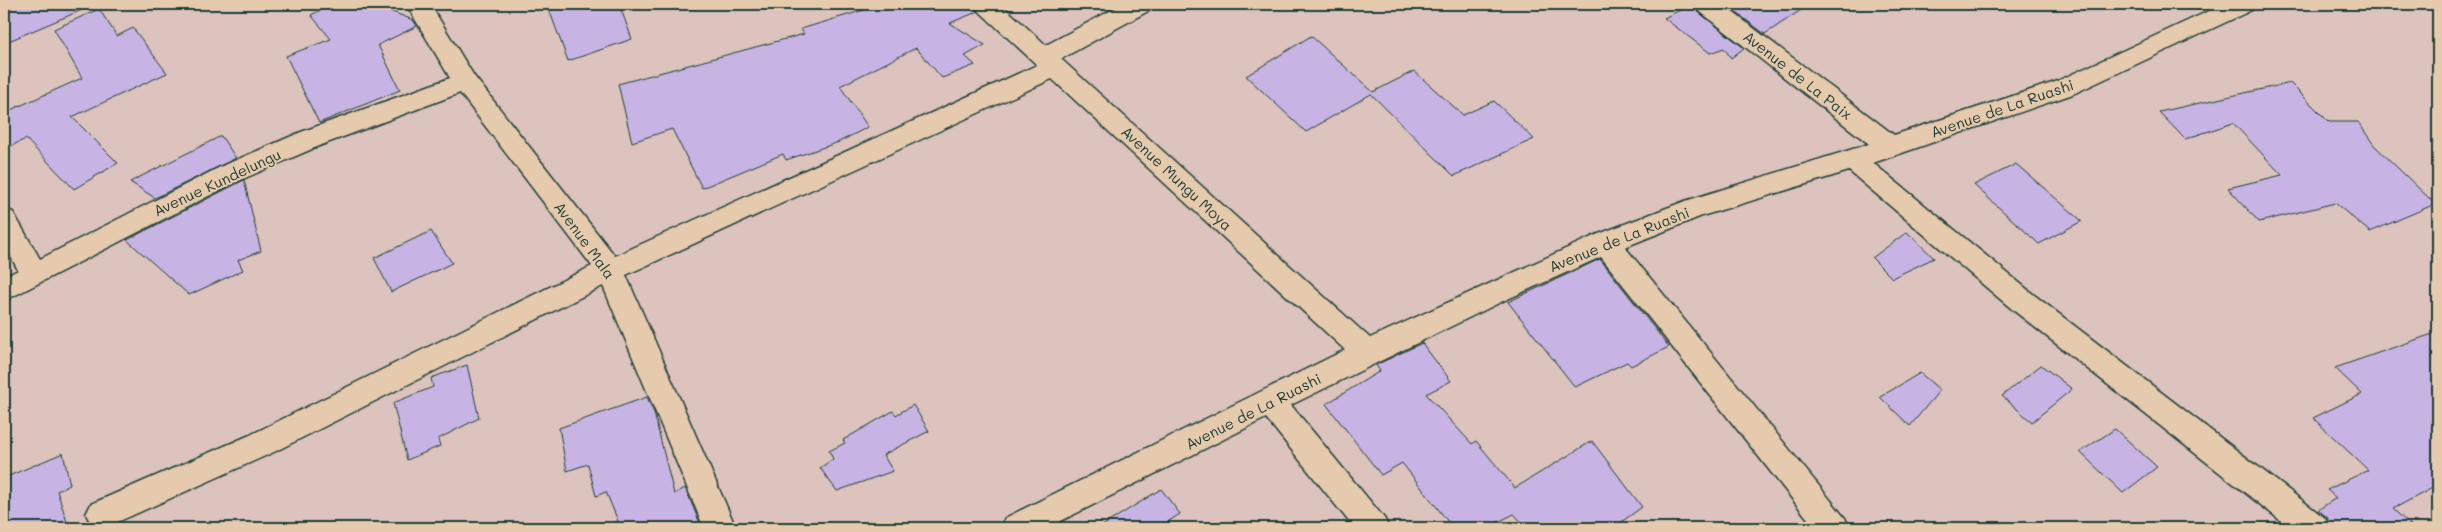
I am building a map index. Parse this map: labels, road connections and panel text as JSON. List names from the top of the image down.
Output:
{
  "streets": {
    "street": [
      "Avenue de La Paix",
      "Avenue de La Ruashi",
      "Avenue Mungu Moya",
      "Avenue Kundelungu",
      "Avenue Mala"
    ]
  },
  "crossings": [
    ["Avenue de La Paix", "Avenue de La Ruashi"],
    ["Avenue de La Ruashi", "Avenue Mungu Moya"],
    ["Avenue Kundelungu", "Avenue Mala"]
  ]
}
